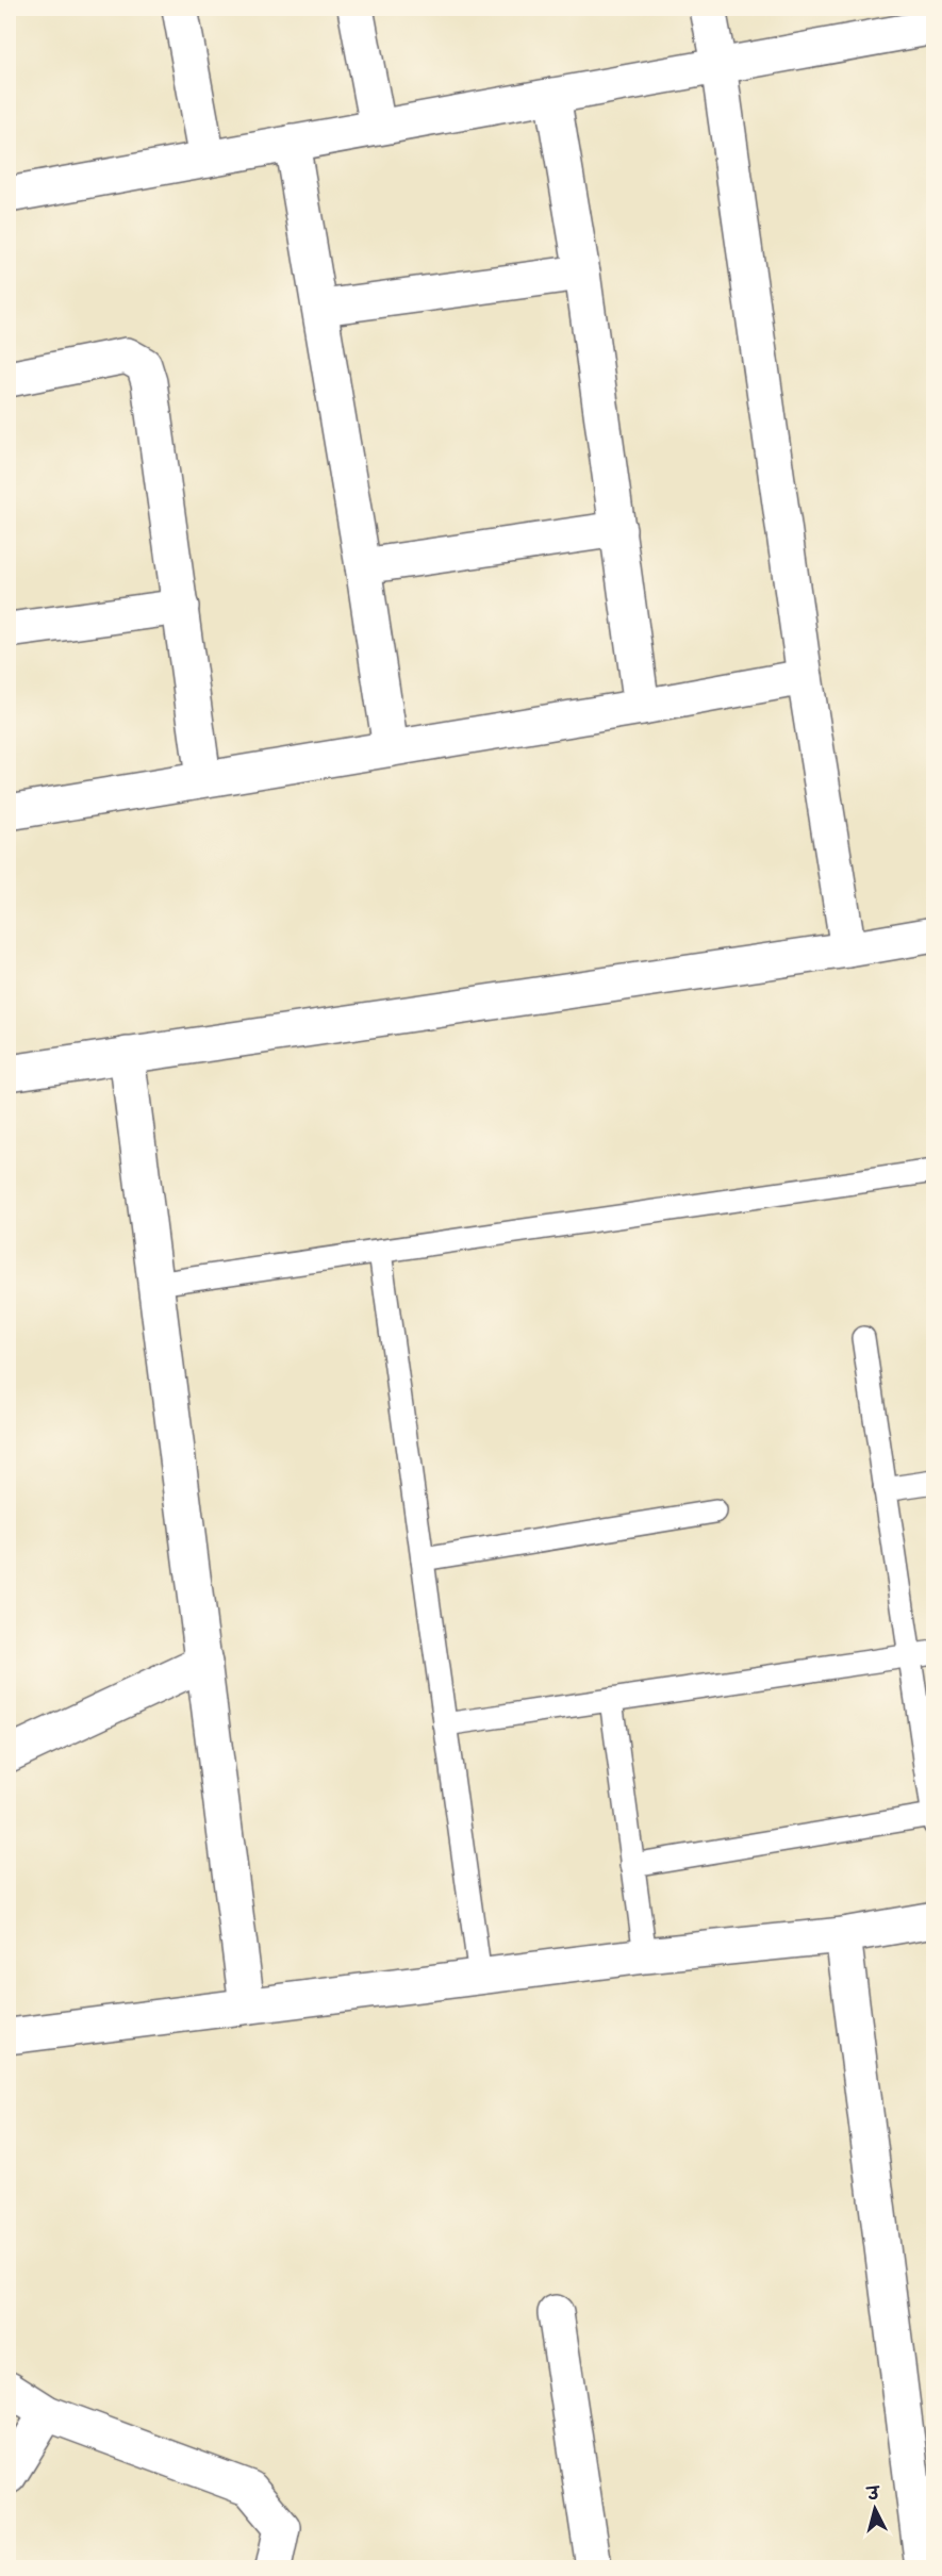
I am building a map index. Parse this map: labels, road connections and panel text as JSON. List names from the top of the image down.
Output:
{
  "north": "top"
}
